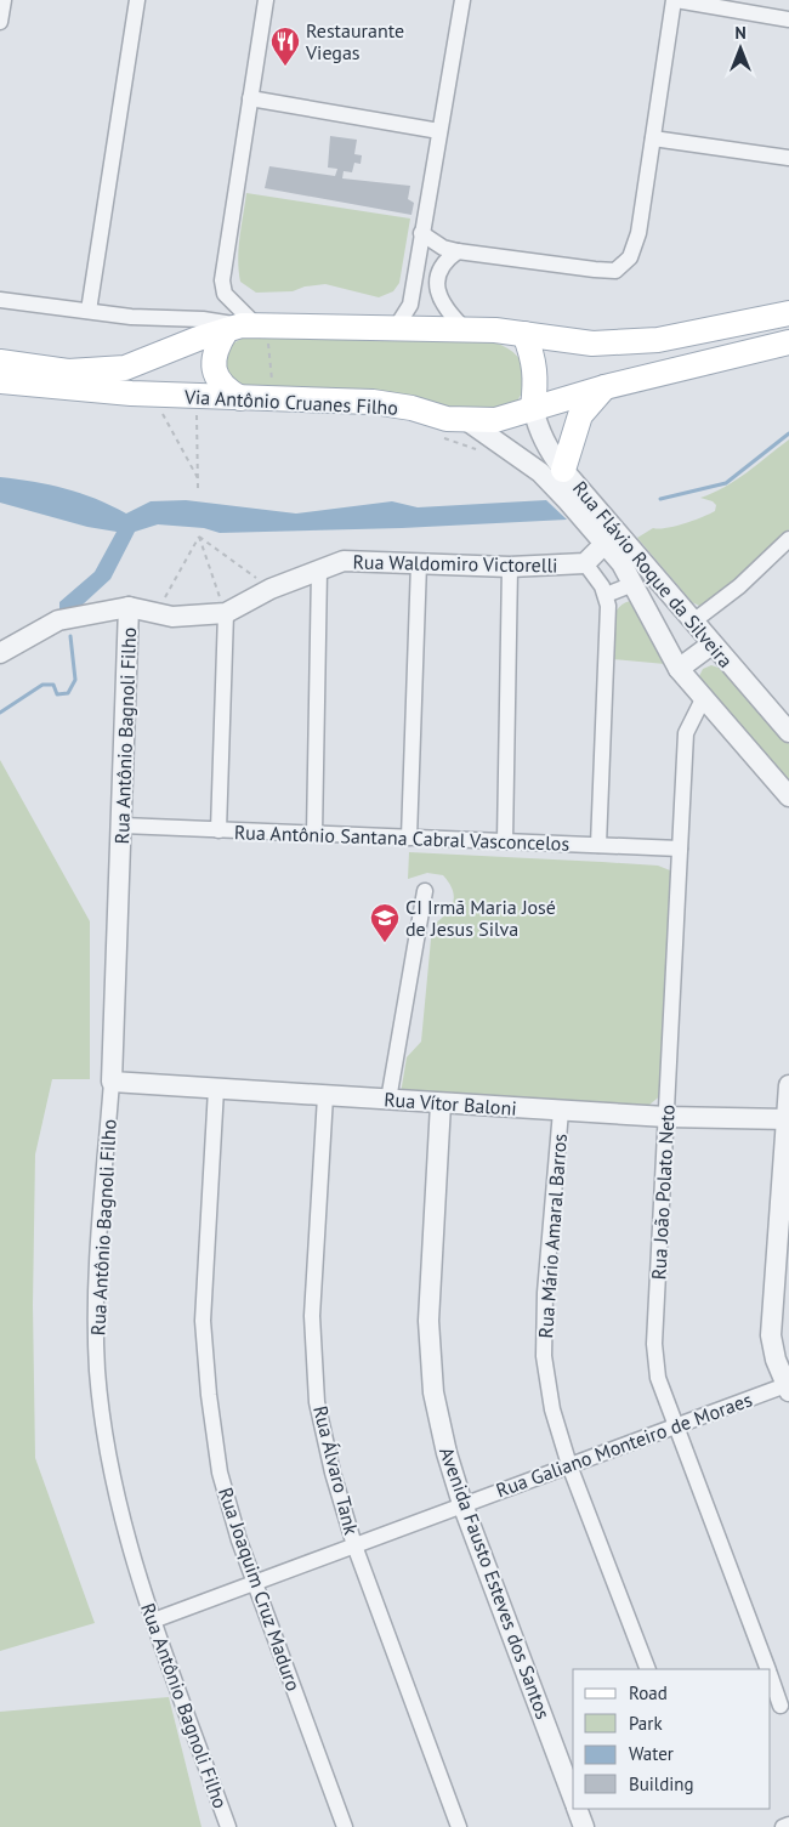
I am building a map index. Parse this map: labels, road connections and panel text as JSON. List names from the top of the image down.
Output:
{
  "streets": {
    "main road": ["Via Antônio Cruanes Filho"],
    "street": [
      "Rua Waldomiro Victorelli",
      "Rua Flávio Roque da Silveira",
      "Rua Antônio Bagnoli Filho",
      "Rua Antônio Santana Cabral Vasconcelos",
      "Rua Vítor Baloni",
      "Rua João Polato Neto",
      "Rua Mário Amaral Barros",
      "Rua Galiano Monteiro de Moraes",
      "Rua Álvaro Tank",
      "Avenida Fausto Esteves dos Santos",
      "Rua Joaquim Cruz Maduro"
    ]
  },
  "crossings": [
    ["Via Antônio Cruanes Filho", "Rua Flávio Roque da Silveira"],
    ["Rua Waldomiro Victorelli", "Rua Flávio Roque da Silveira"],
    ["Rua Waldomiro Victorelli", "Rua Antônio Bagnoli Filho"],
    ["Rua Flávio Roque da Silveira", "Rua João Polato Neto"],
    ["Rua Antônio Bagnoli Filho", "Rua Antônio Santana Cabral Vasconcelos"],
    ["Rua Antônio Bagnoli Filho", "Rua Vítor Baloni"],
    ["Rua Antônio Bagnoli Filho", "Rua Galiano Monteiro de Moraes"],
    ["Rua Antônio Santana Cabral Vasconcelos", "Rua João Polato Neto"],
    ["Rua Vítor Baloni", "Rua João Polato Neto"],
    ["Rua Vítor Baloni", "Rua Mário Amaral Barros"],
    ["Rua Vítor Baloni", "Rua Álvaro Tank"],
    ["Rua Vítor Baloni", "Avenida Fausto Esteves dos Santos"],
    ["Rua Vítor Baloni", "Rua Joaquim Cruz Maduro"],
    ["Rua João Polato Neto", "Rua Galiano Monteiro de Moraes"],
    ["Rua Mário Amaral Barros", "Rua Galiano Monteiro de Moraes"],
    ["Rua Galiano Monteiro de Moraes", "Rua Álvaro Tank"],
    ["Rua Galiano Monteiro de Moraes", "Avenida Fausto Esteves dos Santos"],
    ["Rua Galiano Monteiro de Moraes", "Rua Joaquim Cruz Maduro"]
  ],
  "places": {
    "restaurant": ["Restaurante Viegas"],
    "school or university": ["CI Irmã Maria José de Jesus Silva"]
  },
  "legend": [
    "Road",
    "Park",
    "Water",
    "Building"
  ],
  "north": "top"
}
